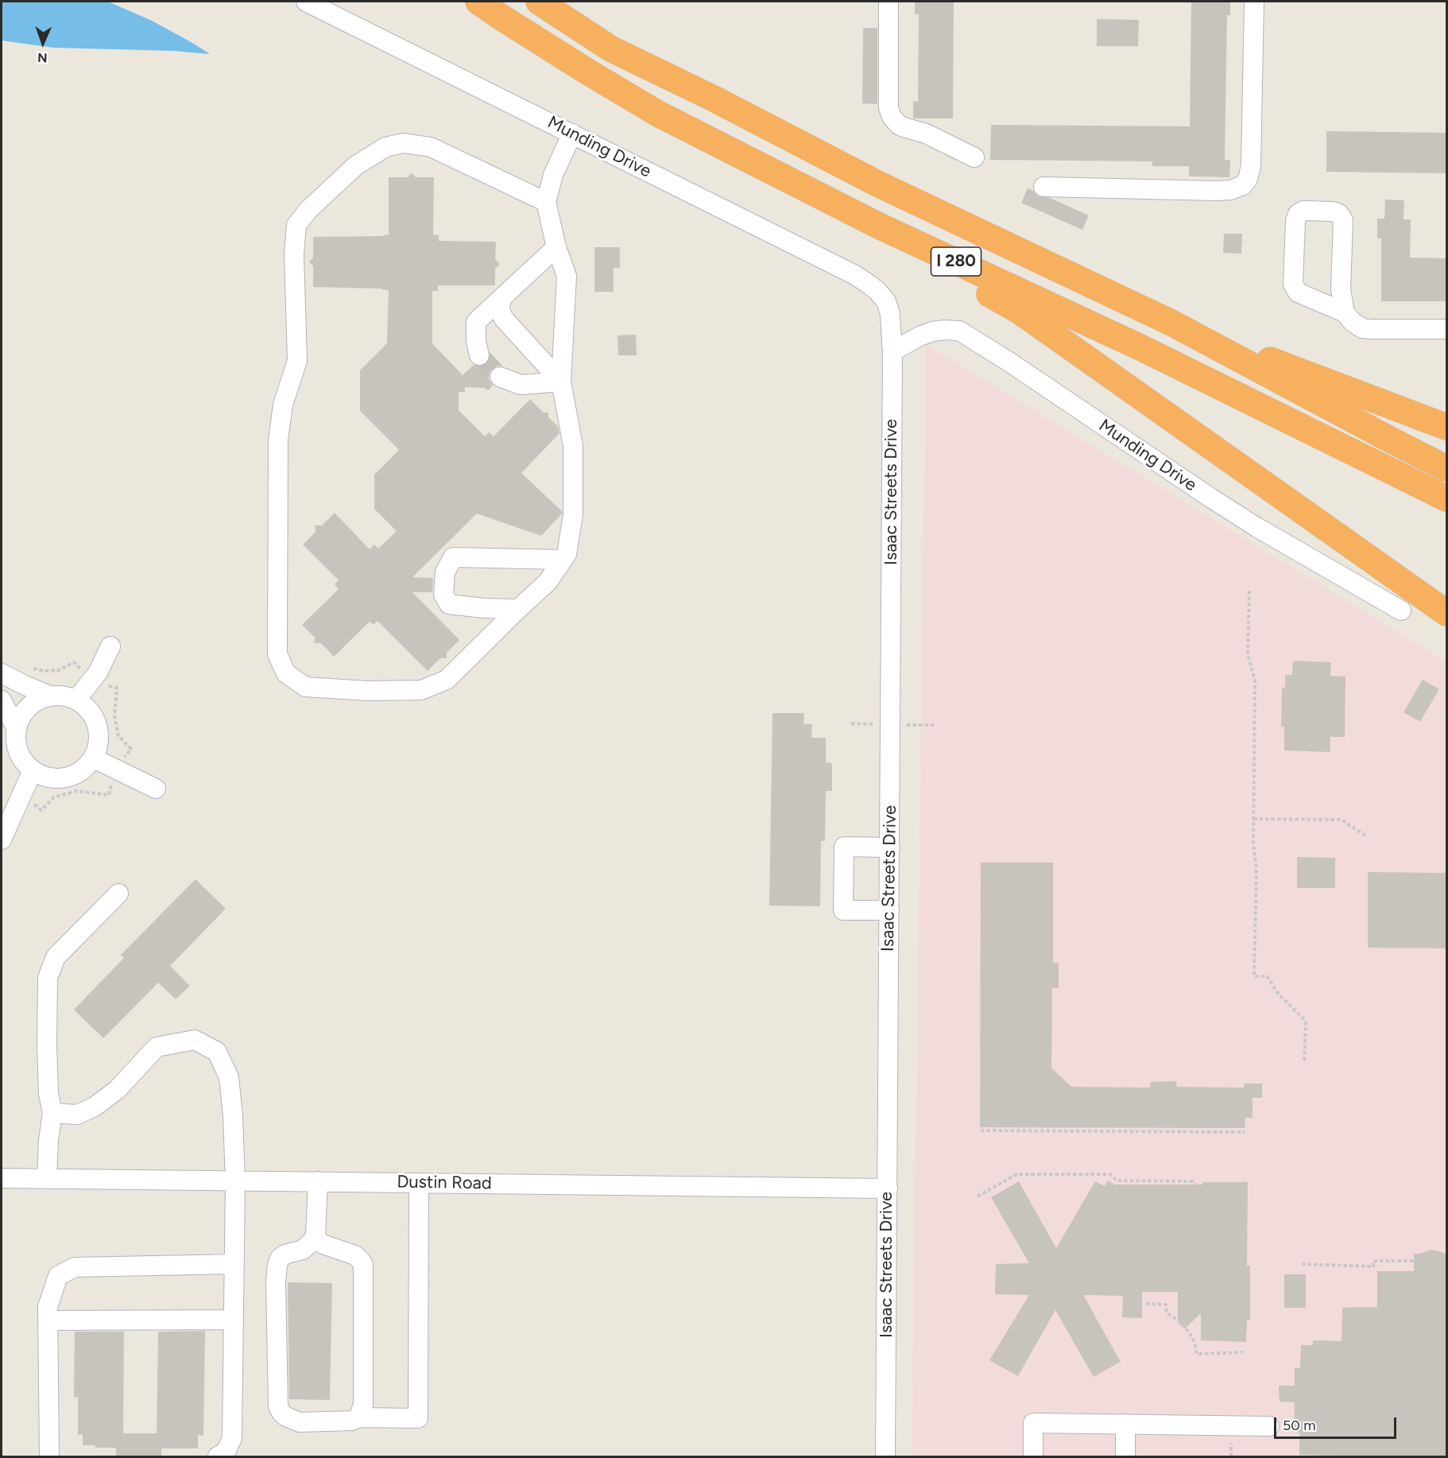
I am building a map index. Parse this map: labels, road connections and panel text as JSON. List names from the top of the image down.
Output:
{
  "streets": {
    "highway": ["I 280"],
    "street": ["Munding Drive", "Isaac Streets Drive", "Dustin Road"]
  },
  "crossings": [
    ["Munding Drive", "Isaac Streets Drive"],
    ["Isaac Streets Drive", "Dustin Road"]
  ],
  "scale_bar": "50 m",
  "north": "bottom"
}
